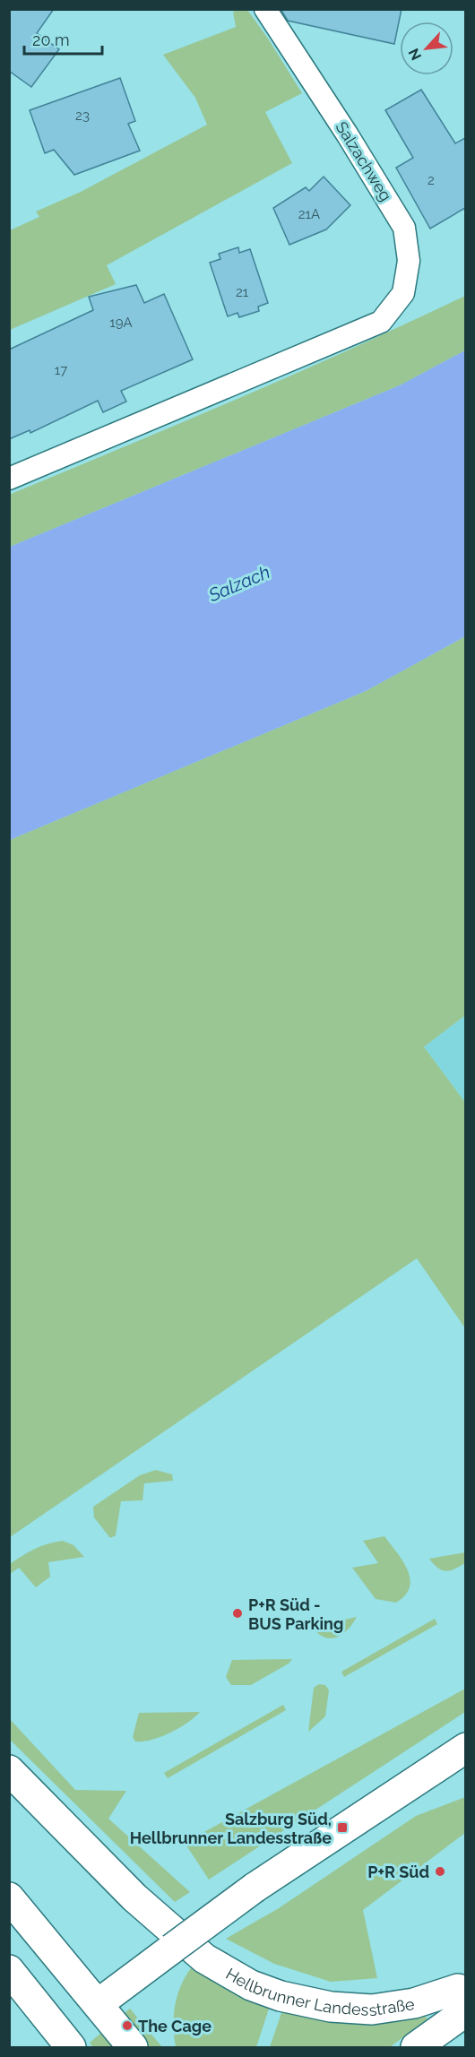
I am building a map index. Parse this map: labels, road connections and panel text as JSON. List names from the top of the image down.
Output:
{
  "streets": {
    "main road": ["Hellbrunner Landesstraße"],
    "street": ["Salzachweg"]
  },
  "water": ["Salzach"],
  "places": {
    "other": ["P+R Süd - BUS Parking", "P+R Süd", "The Cage"],
    "transit": ["Salzburg Süd, Hellbrunner Landesstraße"]
  },
  "house_numbers": [
    "23",
    "2",
    "21A",
    "21",
    "19A",
    "17"
  ],
  "scale_bar": "20 m",
  "north": "bottom left"
}
